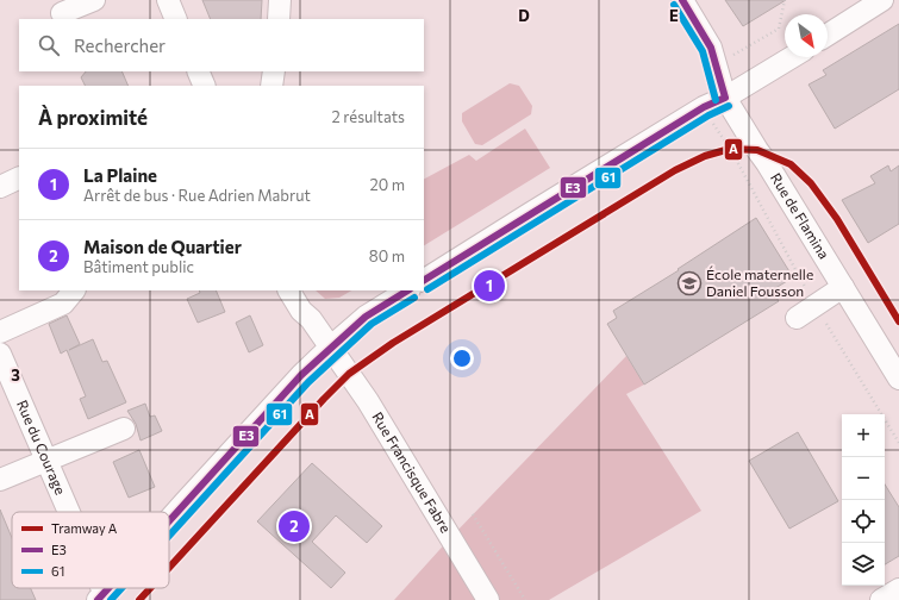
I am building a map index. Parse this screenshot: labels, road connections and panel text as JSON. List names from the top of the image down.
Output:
{
  "streets": {
    "street": ["Rue de Flamina", "Rue du Courage", "Rue Francisque Fabre"]
  },
  "places": {
    "school or university": ["École maternelle Daniel Fousson"]
  },
  "lines": ["transit line E3", "transit line 61", "tram line A"],
  "legend": ["Tramway A", "E3", "61"],
  "north": "bottom right",
  "page": {
    "search": "Rechercher",
    "heading": ["À proximité", "2 résultats"],
    "list": [
      {
        "mark": "1",
        "name": "La Plaine",
        "note": "Arrêt de bus · Rue Adrien Mabrut",
        "value": "20 m"
      },
      {
        "mark": "2",
        "name": "Maison de Quartier",
        "note": "Bâtiment public",
        "value": "80 m"
      }
    ],
    "pins": ["1", "2"],
    "map_buttons": ["+", "−"]
  },
  "grid": {
    "columns": ["D", "E"],
    "rows": ["3"]
  }
}
